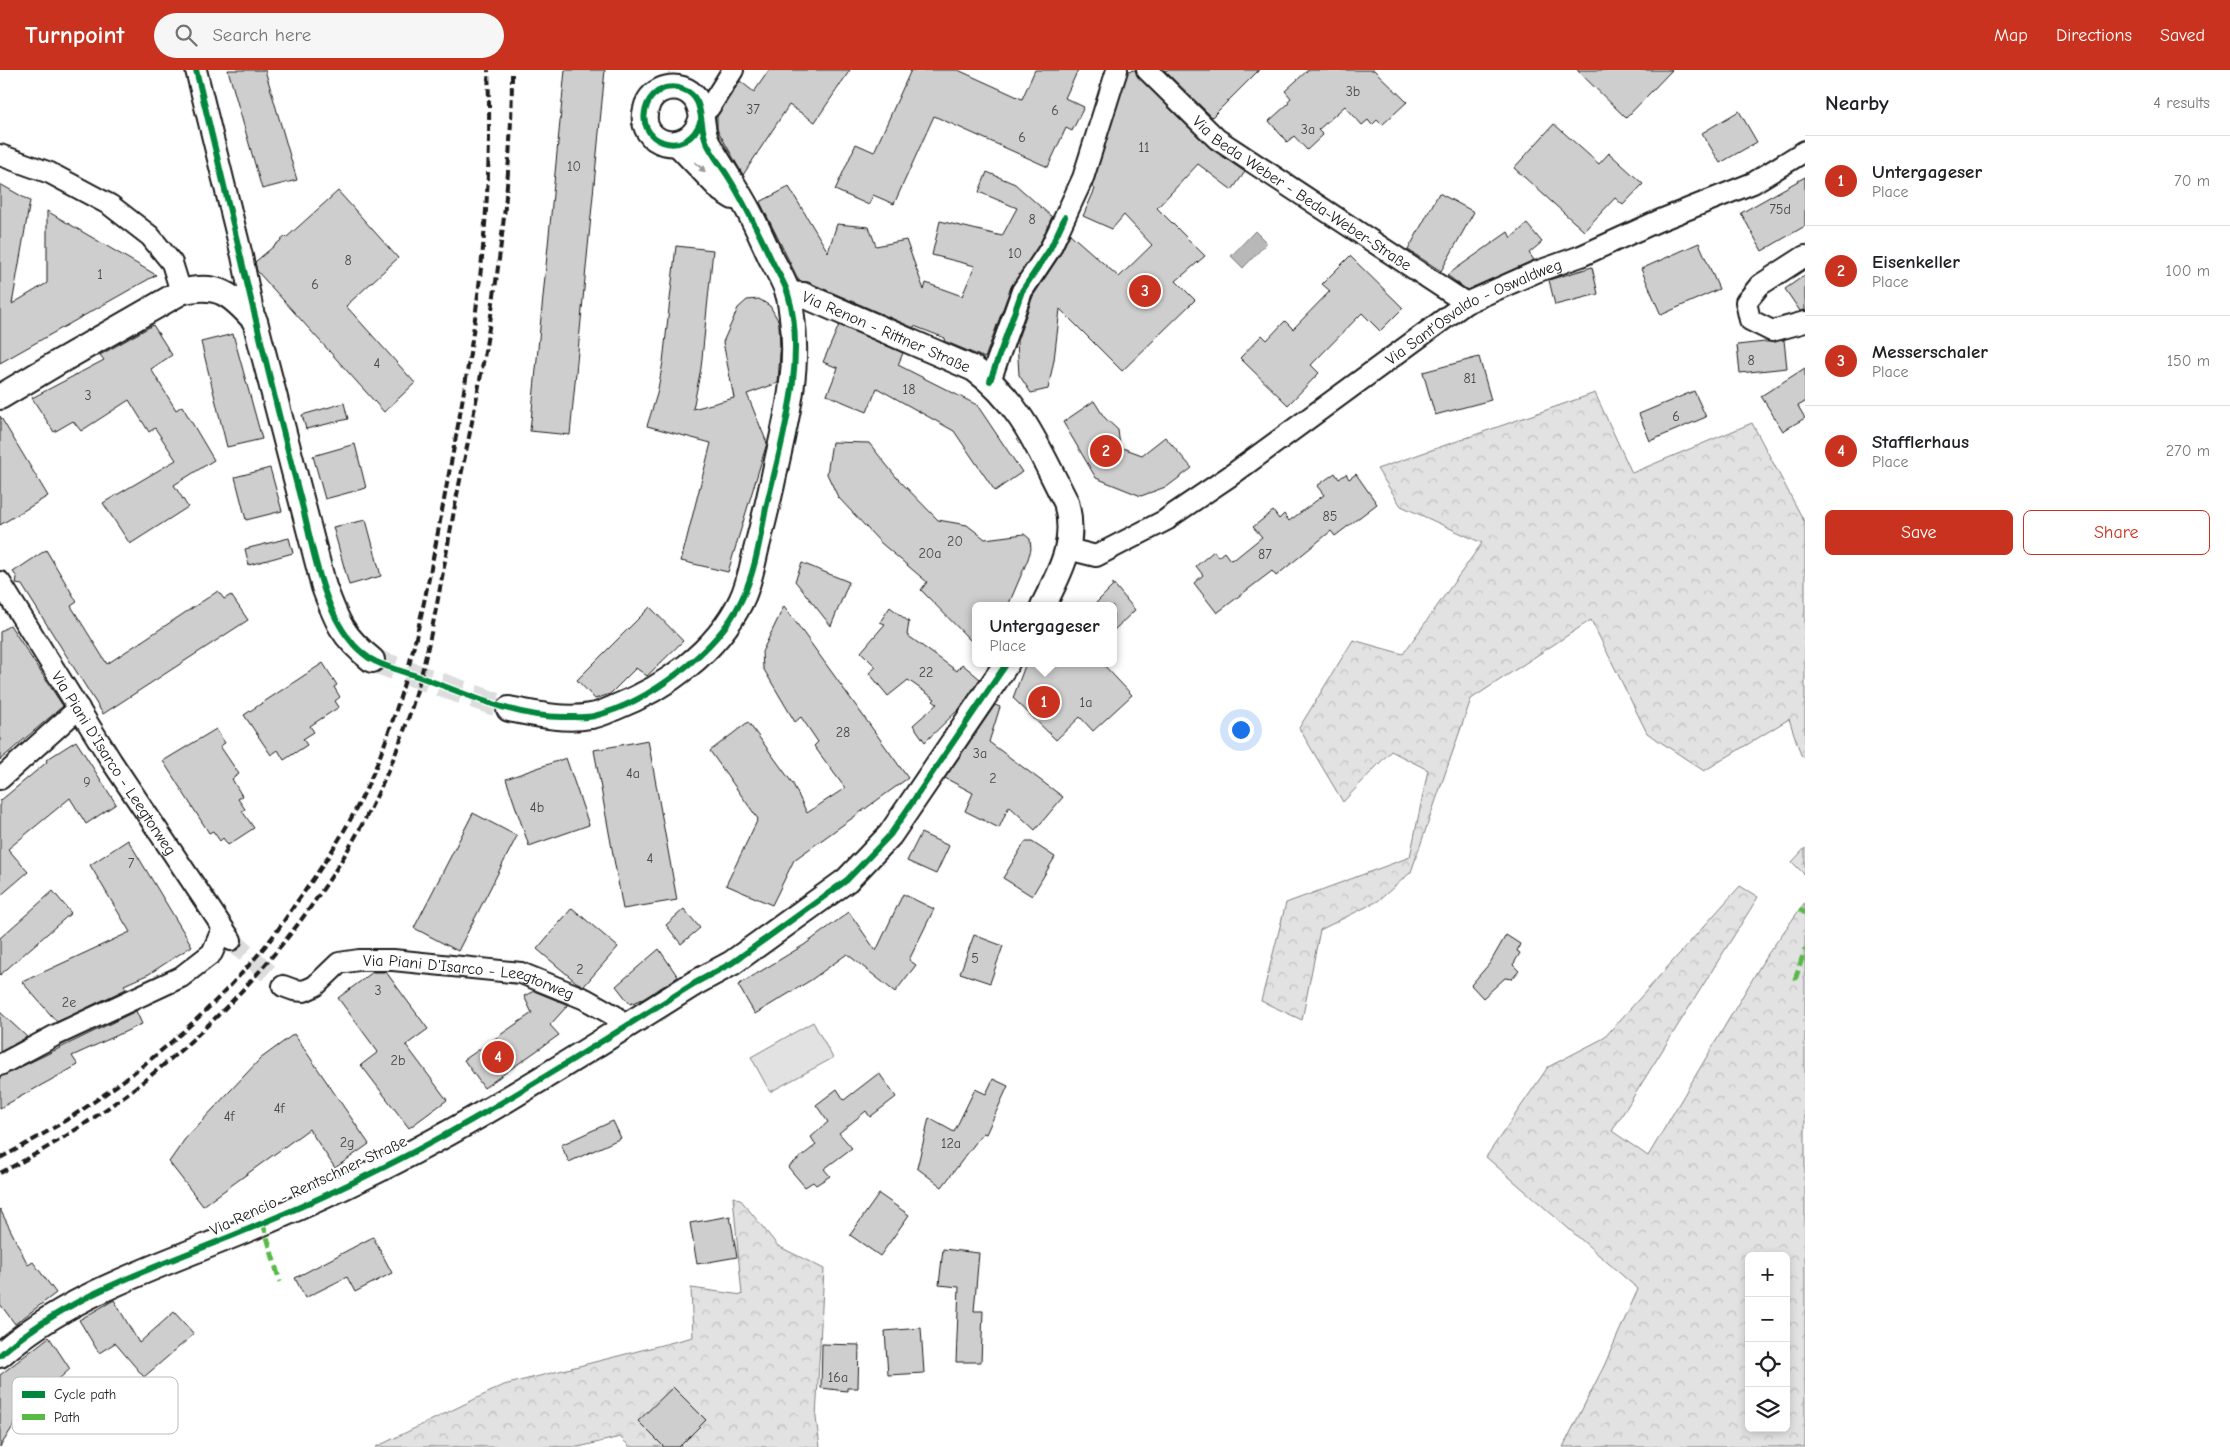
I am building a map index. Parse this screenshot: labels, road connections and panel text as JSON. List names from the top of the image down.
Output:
{
  "streets": {
    "street": [
      "Via Beda Weber - Beda-Weber-Straße",
      "Via Sant'Osvaldo - Oswaldweg",
      "Via Renon - Rittner Straße",
      "Via Piani D'Isarco - Leegtorweg",
      "Via Rencio - Rentschner Straße"
    ]
  },
  "crossings": [
    ["Via Beda Weber - Beda-Weber-Straße", "Via Sant'Osvaldo - Oswaldweg"],
    ["Via Sant'Osvaldo - Oswaldweg", "Via Renon - Rittner Straße"],
    ["Via Piani D'Isarco - Leegtorweg", "Via Rencio - Rentschner Straße"]
  ],
  "house_numbers": [
    "3b",
    "37",
    "6",
    "3a",
    "6",
    "11",
    "10",
    "75d",
    "8",
    "10",
    "8",
    "1",
    "6",
    "8",
    "4",
    "81",
    "18",
    "3",
    "6",
    "85",
    "20",
    "20a",
    "87",
    "22",
    "1a",
    "28",
    "3a",
    "4a",
    "2",
    "9",
    "4b",
    "4",
    "7",
    "5",
    "2",
    "3",
    "2e",
    "2b",
    "4f",
    "4f",
    "2g",
    "12a",
    "16a"
  ],
  "legend": ["Cycle path", "Path"],
  "page": {
    "header": "Turnpoint",
    "search": "Search here",
    "nav": ["Map", "Directions", "Saved"],
    "heading": ["Nearby", "4 results"],
    "list": [
      {
        "mark": "1",
        "name": "Untergageser",
        "note": "Place",
        "value": "70 m"
      },
      {
        "mark": "2",
        "name": "Eisenkeller",
        "note": "Place",
        "value": "100 m"
      },
      {
        "mark": "3",
        "name": "Messerschaler",
        "note": "Place",
        "value": "150 m"
      },
      {
        "mark": "4",
        "name": "Stafflerhaus",
        "note": "Place",
        "value": "270 m"
      }
    ],
    "pins": [
      "3",
      "2",
      "1",
      "4"
    ],
    "buttons": ["Save", "Share"],
    "popup": ["Untergageser", "Place"],
    "map_buttons": ["+", "−"]
  }
}
